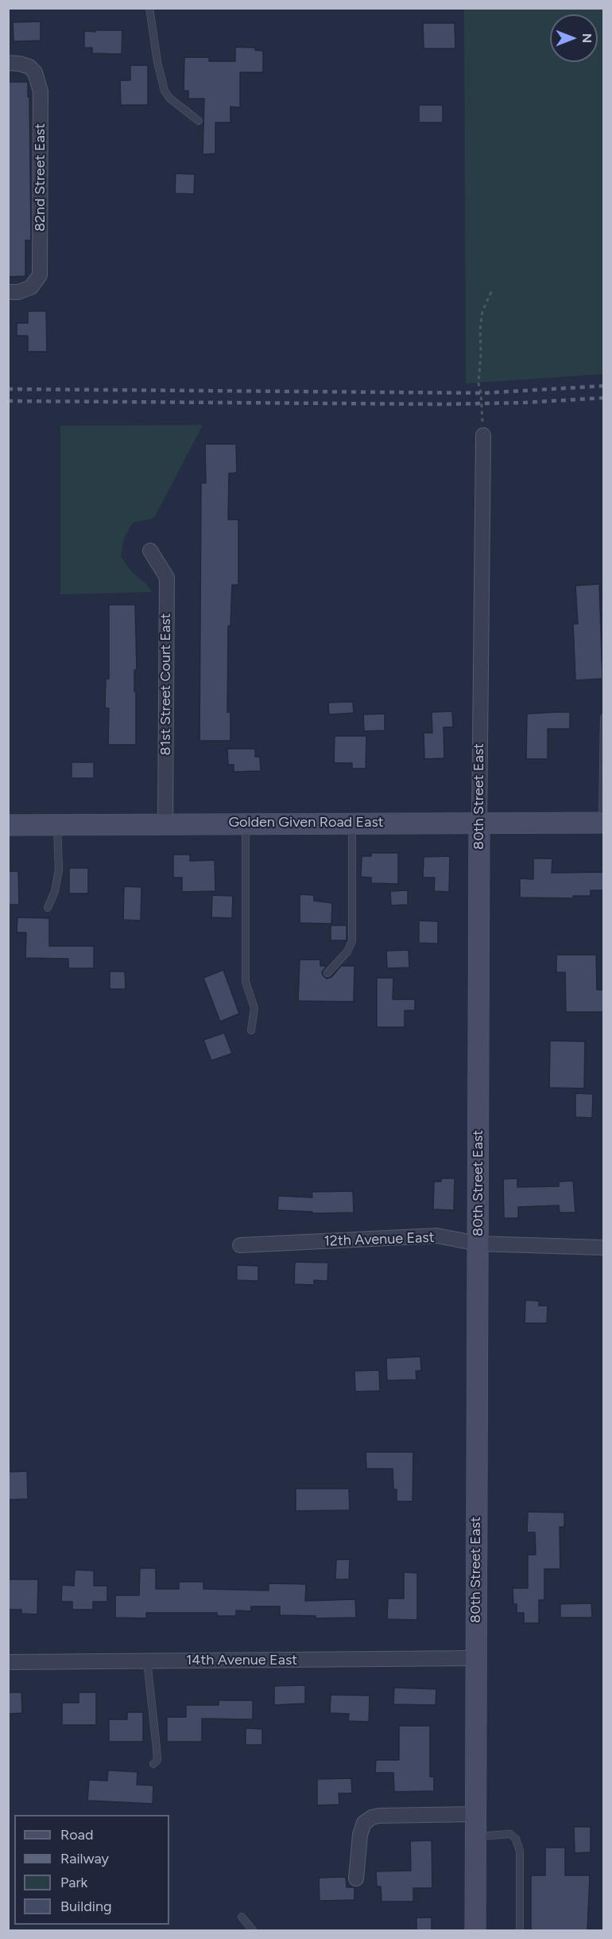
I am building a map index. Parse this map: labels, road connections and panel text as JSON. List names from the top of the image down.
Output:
{
  "streets": {
    "street": [
      "82nd Street East",
      "81st Street Court East",
      "80th Street East",
      "Golden Given Road East",
      "12th Avenue East",
      "14th Avenue East"
    ]
  },
  "crossings": [
    ["81st Street Court East", "Golden Given Road East"],
    ["80th Street East", "Golden Given Road East"],
    ["80th Street East", "12th Avenue East"],
    ["80th Street East", "14th Avenue East"]
  ],
  "legend": [
    "Road",
    "Railway",
    "Park",
    "Building"
  ],
  "north": "right"
}
